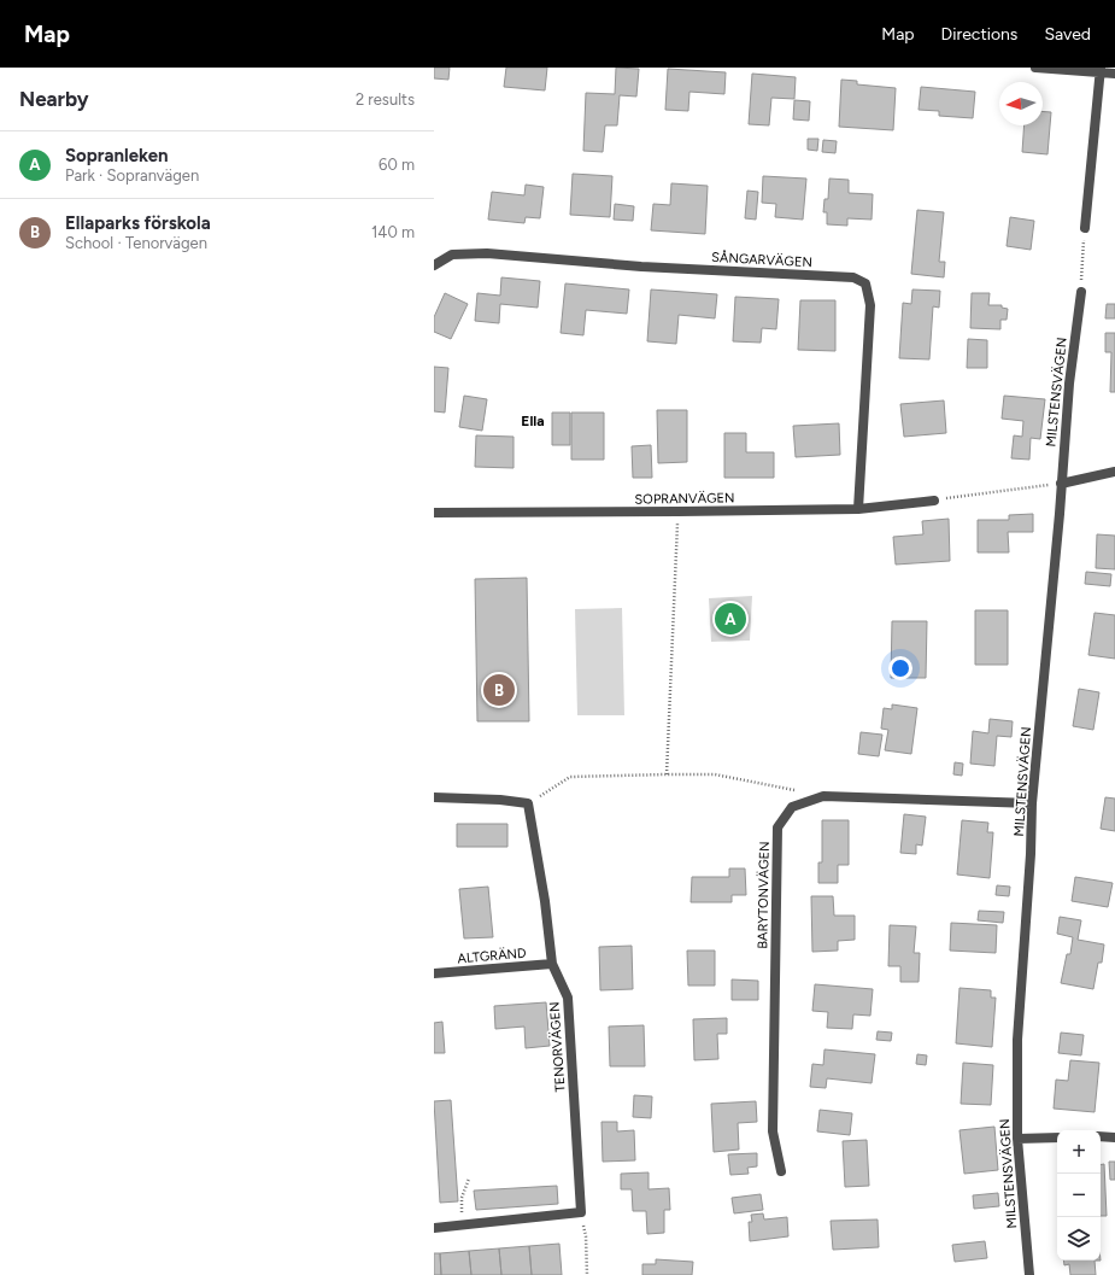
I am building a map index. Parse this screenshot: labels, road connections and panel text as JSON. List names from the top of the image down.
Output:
{
  "streets": {
    "street": [
      "SÅNGARVÄGEN",
      "MILSTENSVÄGEN",
      "SOPRANVÄGEN",
      "BARYTONVÄGEN",
      "ALTGRÄND",
      "TENORVÄGEN"
    ]
  },
  "crossings": [
    ["SÅNGARVÄGEN", "SOPRANVÄGEN"],
    ["MILSTENSVÄGEN", "BARYTONVÄGEN"],
    ["ALTGRÄND", "TENORVÄGEN"]
  ],
  "districts": ["Ella"],
  "north": "left",
  "page": {
    "header": "Map",
    "nav": ["Map", "Directions", "Saved"],
    "heading": ["Nearby", "2 results"],
    "list": [
      {
        "mark": "A",
        "name": "Sopranleken",
        "note": "Park · Sopranvägen",
        "value": "60 m"
      },
      {
        "mark": "B",
        "name": "Ellaparks förskola",
        "note": "School · Tenorvägen",
        "value": "140 m"
      }
    ],
    "pins": ["A", "B"],
    "map_buttons": ["+", "−"]
  }
}
